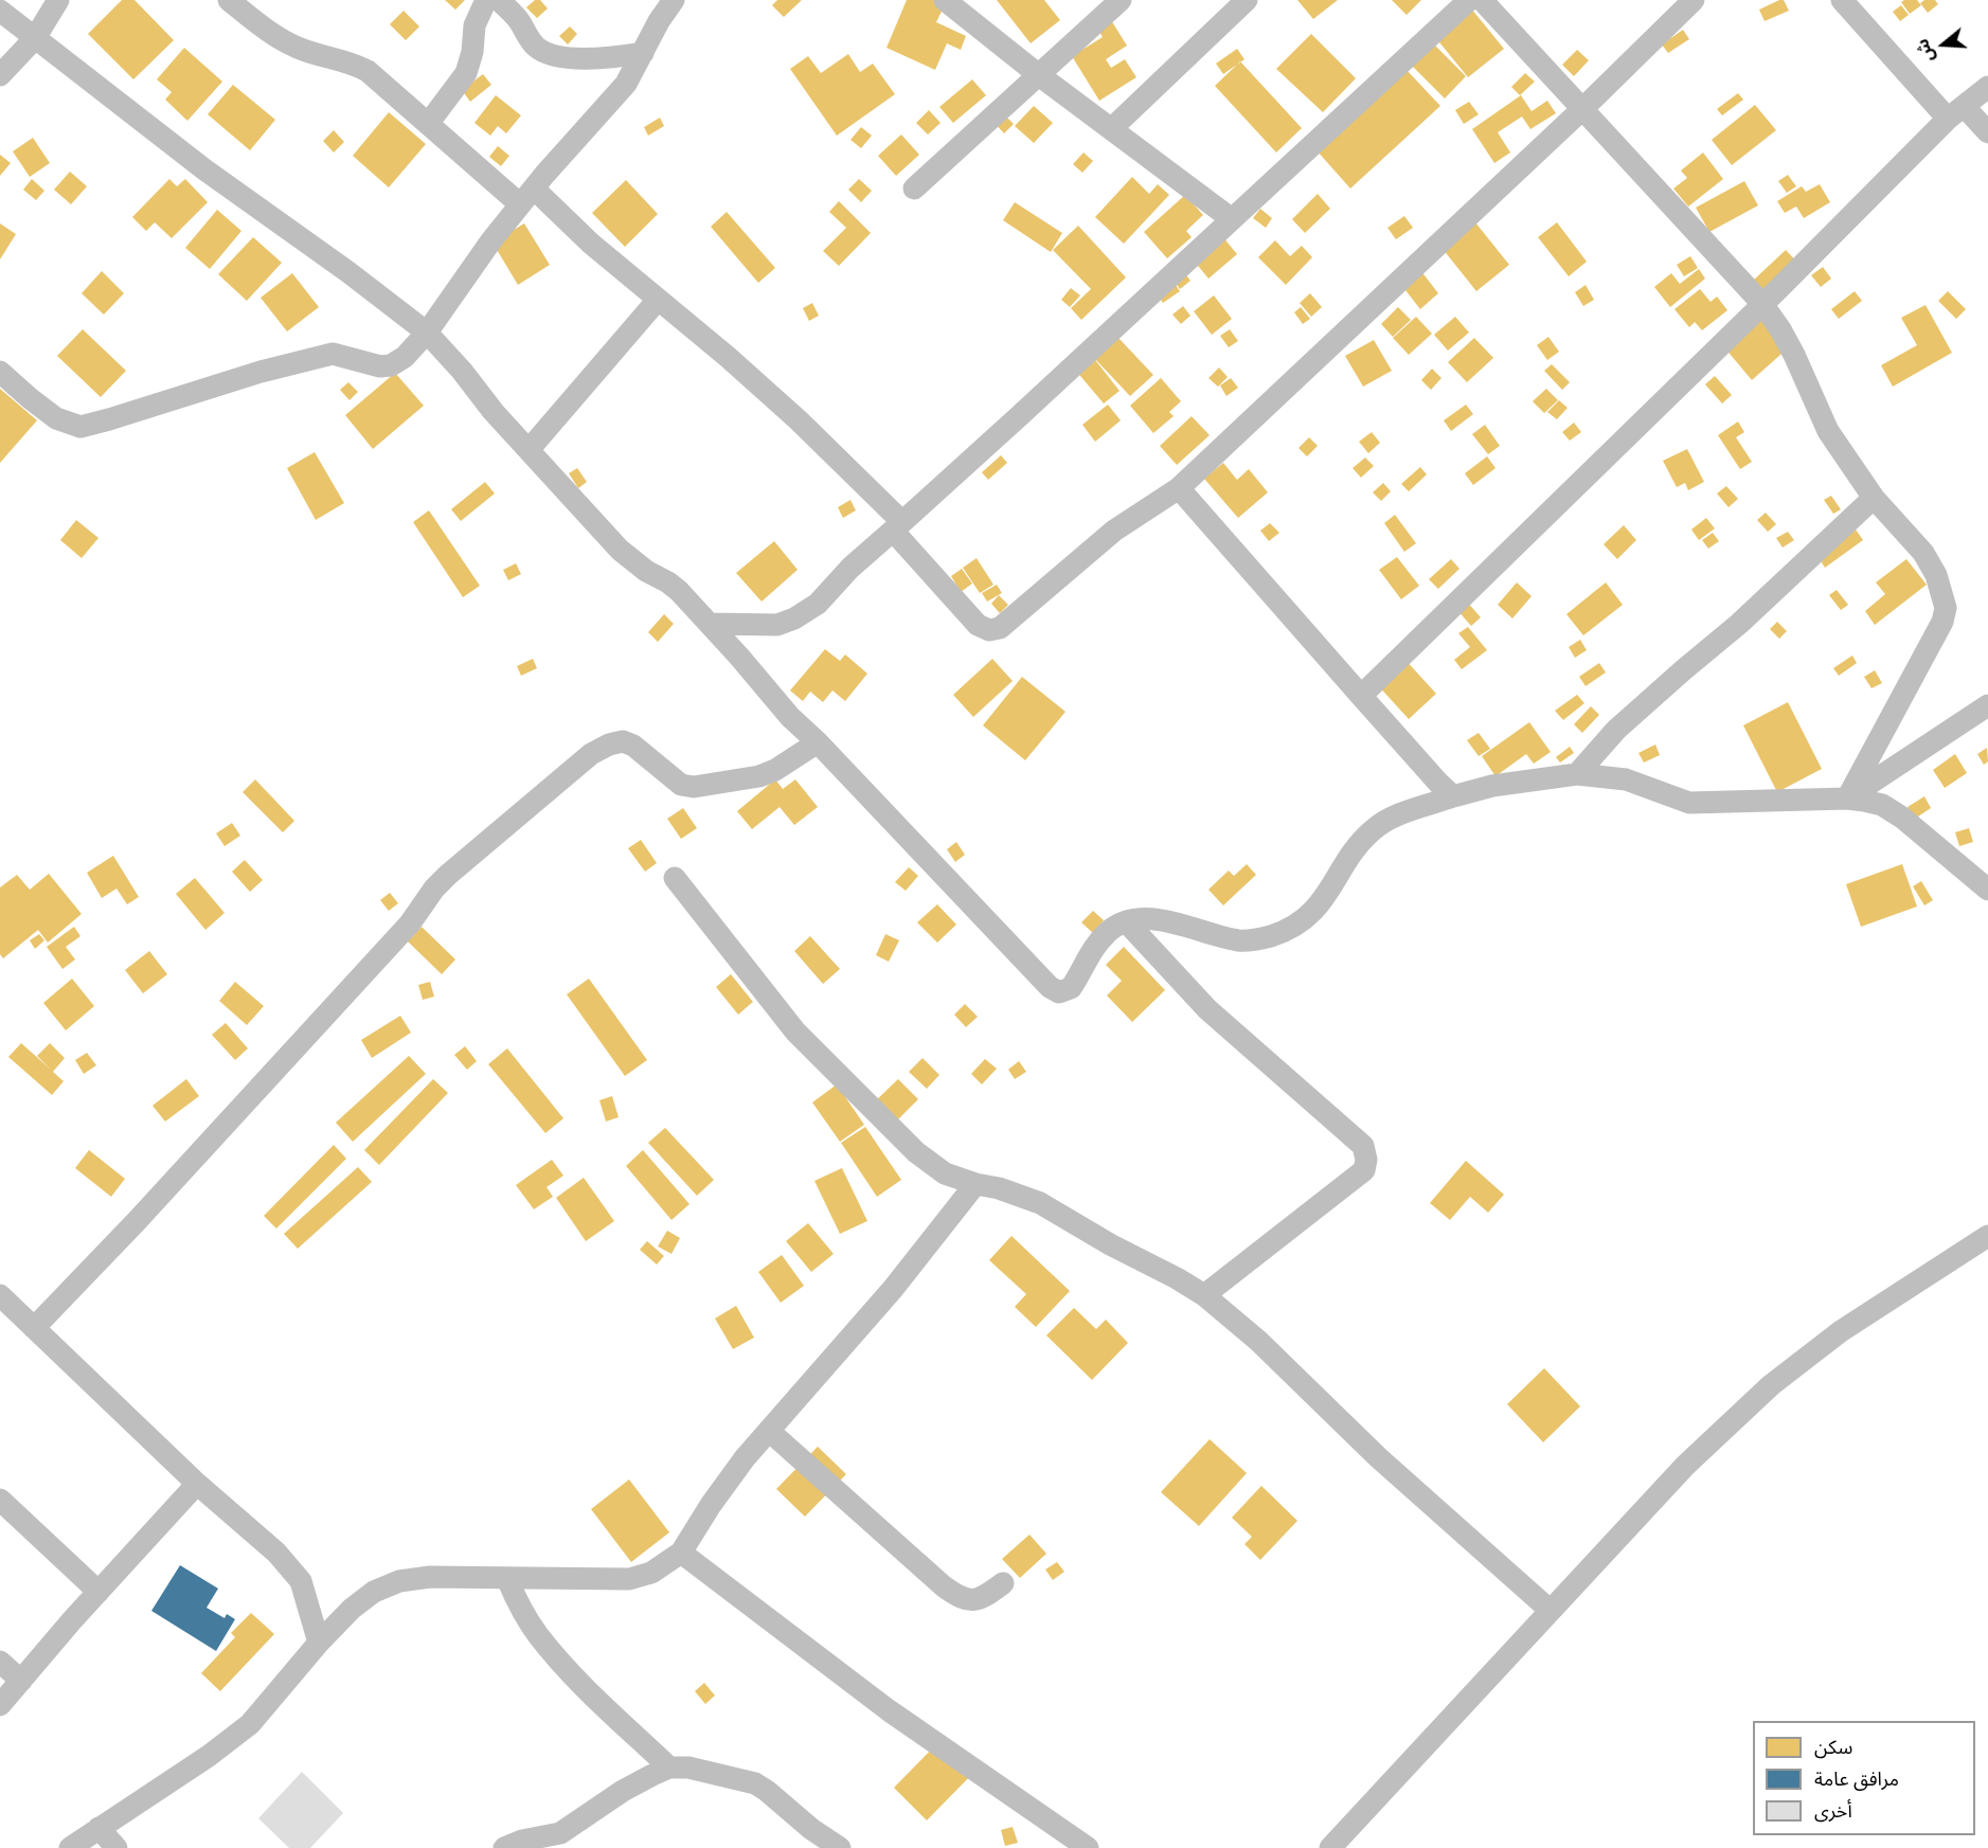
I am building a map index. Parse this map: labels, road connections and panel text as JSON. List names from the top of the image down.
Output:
{
  "legend": ["سكن", "مرافق عامة", "أخرى"],
  "north": "left"
}
